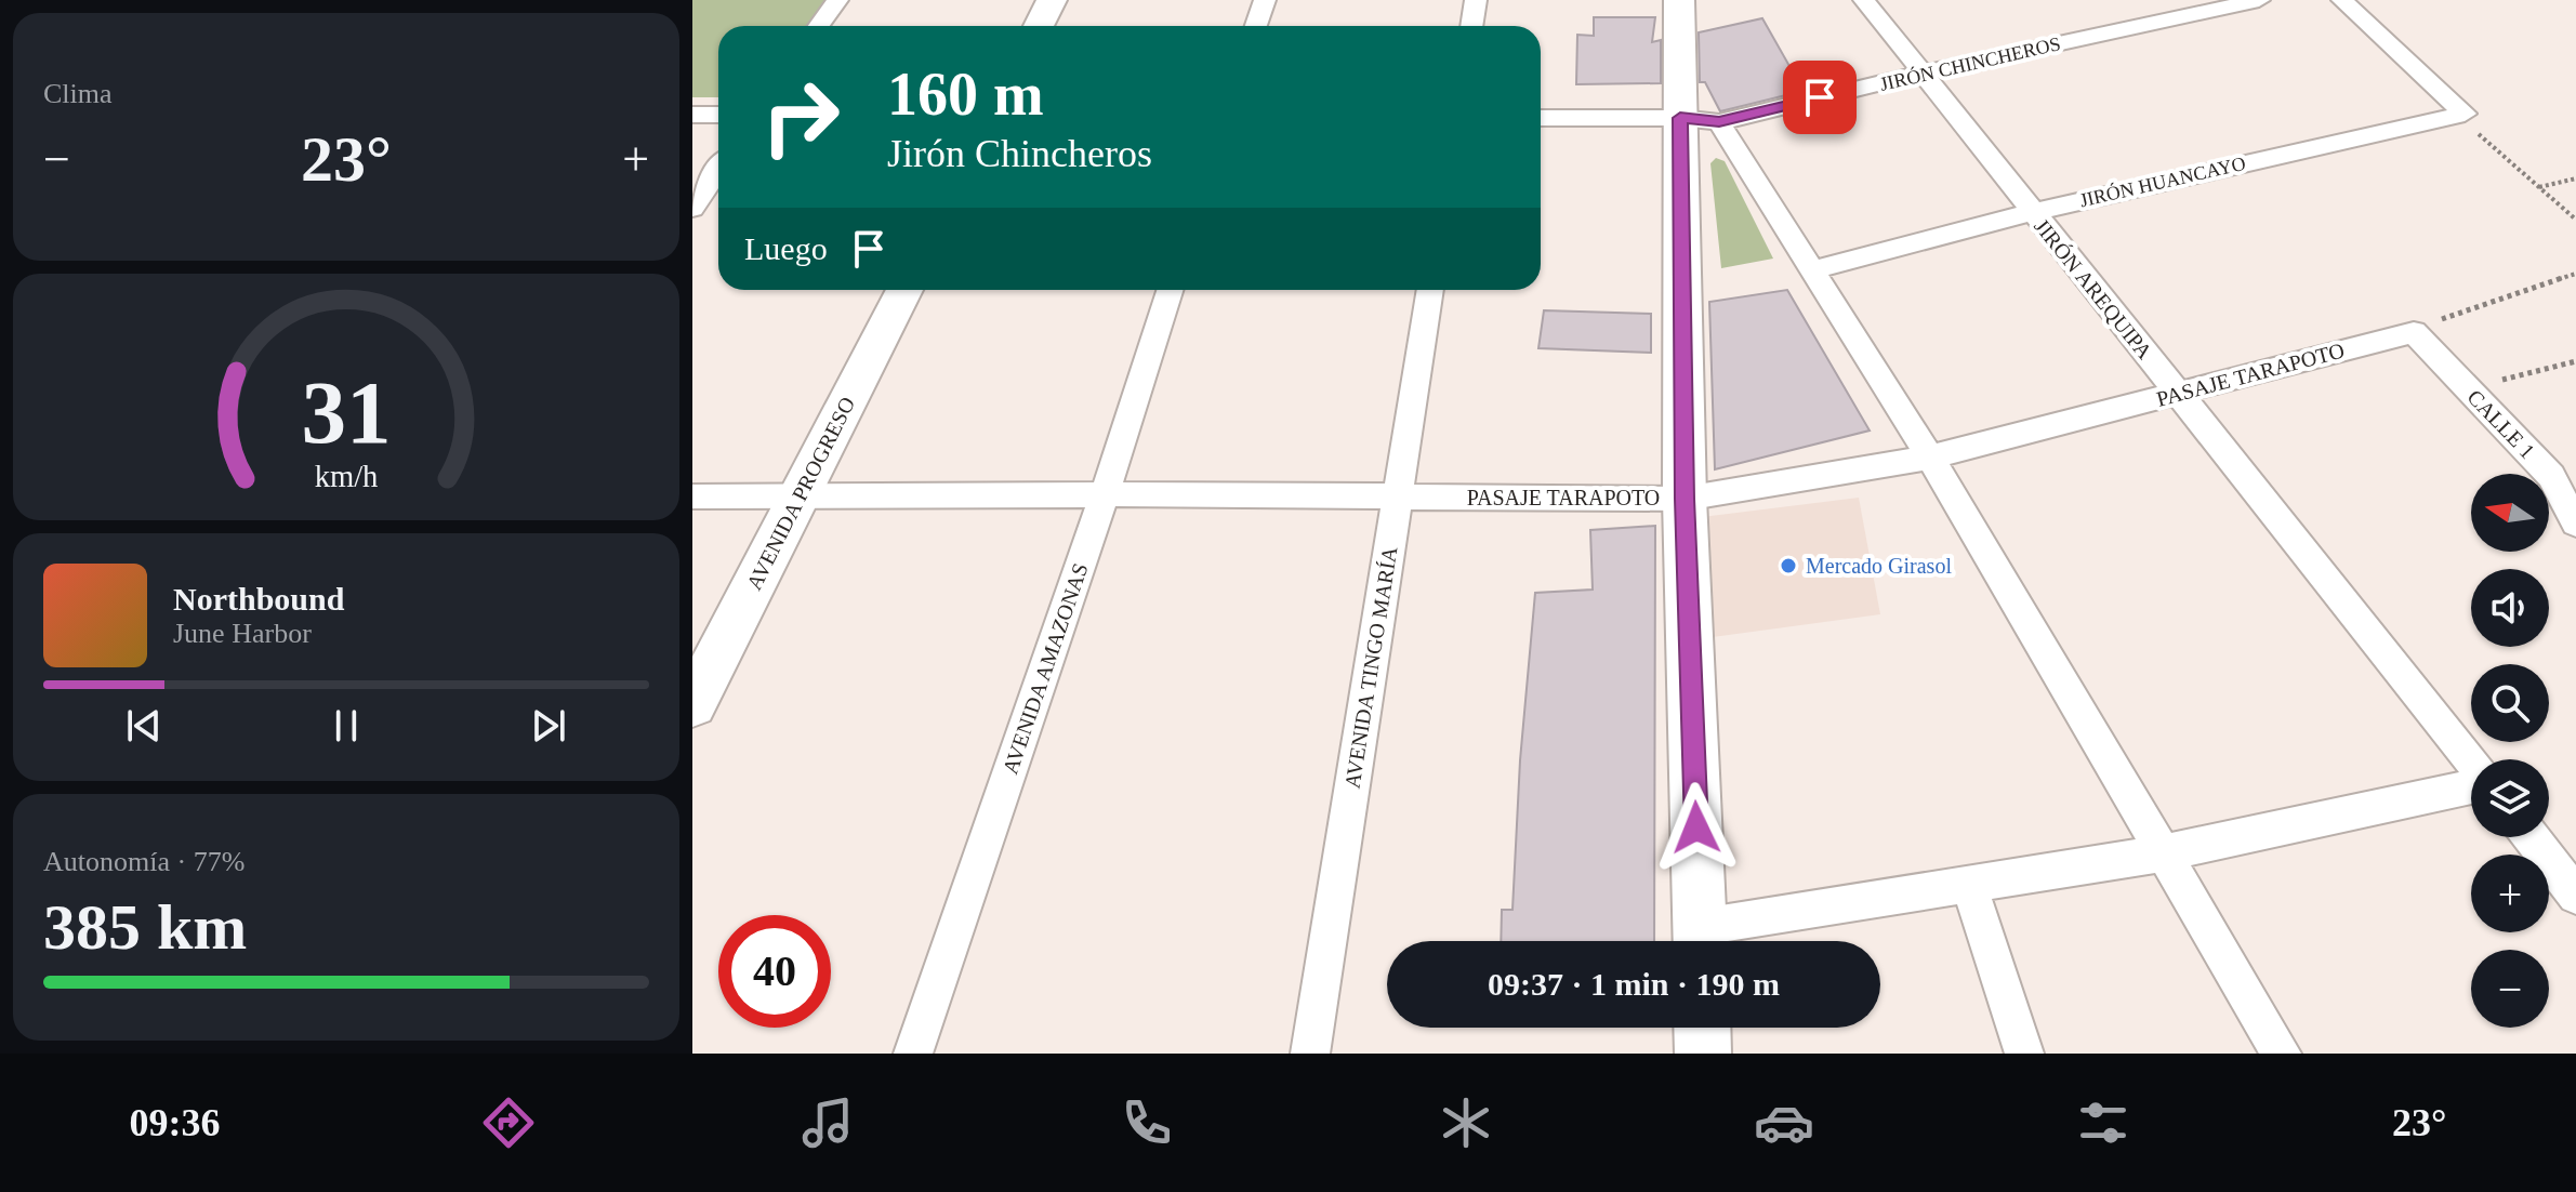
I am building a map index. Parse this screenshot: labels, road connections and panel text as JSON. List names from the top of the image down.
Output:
{
  "streets": {
    "street": [
      "JIRÓN CHINCHEROS",
      "JIRÓN HUANCAYO",
      "JIRÓN AREQUIPA",
      "PASAJE TARAPOTO",
      "CALLE 1",
      "AVENIDA PROGRESO",
      "AVENIDA TINGO MARÍA",
      "AVENIDA AMAZONAS"
    ]
  },
  "crossings": [
    ["JIRÓN CHINCHEROS", "JIRÓN AREQUIPA"],
    ["JIRÓN HUANCAYO", "JIRÓN AREQUIPA"],
    ["JIRÓN AREQUIPA", "PASAJE TARAPOTO"],
    ["PASAJE TARAPOTO", "CALLE 1"],
    ["PASAJE TARAPOTO", "AVENIDA PROGRESO"],
    ["PASAJE TARAPOTO", "AVENIDA TINGO MARÍA"],
    ["PASAJE TARAPOTO", "AVENIDA AMAZONAS"]
  ],
  "places": ["Mercado Girasol"],
  "north": "left",
  "page": {
    "tile": [
      "Clima",
      ["Autonomía · 77%", "385 km"]
    ],
    "turn": ["160 m", "Jirón Chincheros"],
    "heat": ["−", "23°", "+"],
    "then": "Luego",
    "map_buttons": ["+", "−"],
    "song": ["Northbound", "June Harbor"],
    "limit": "40",
    "trip": "09:37 · 1 min · 190 m",
    "tabs": ["09:36", "23°"],
    "gauge": ["31", "km/h"]
  }
}
